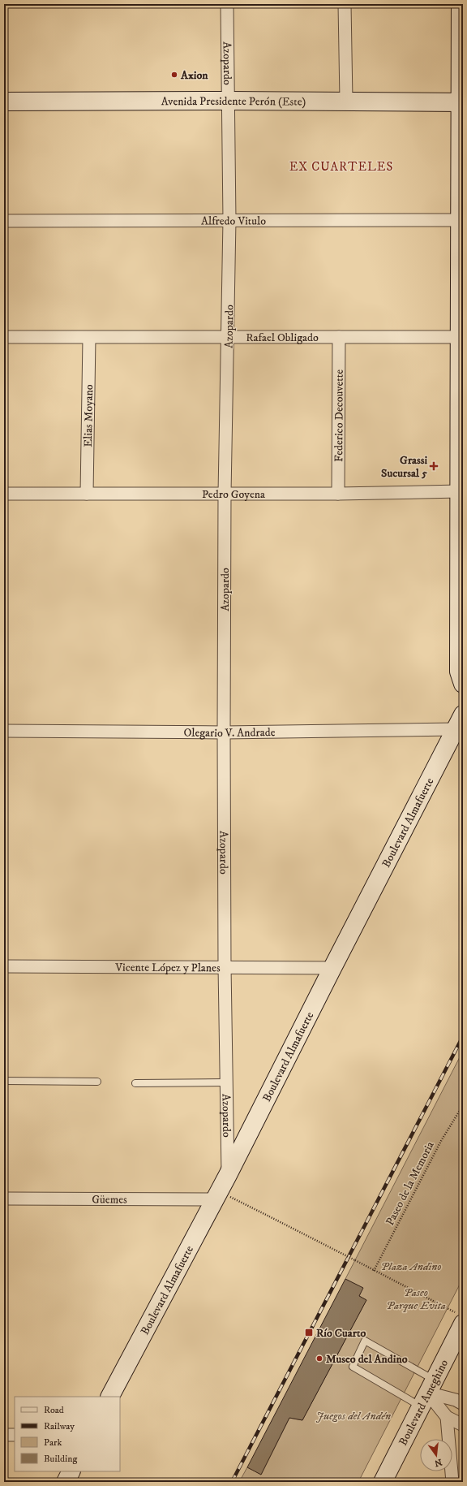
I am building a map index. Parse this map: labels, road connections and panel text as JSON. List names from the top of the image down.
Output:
{
  "streets": {
    "main road": ["Avenida Presidente Perón (Este)", "Boulevard Almafuerte", "Boulevard Ameghino"],
    "street": [
      "Azopardo",
      "Alfredo Vitulo",
      "Rafael Obligado",
      "Elias Moyano",
      "Federico Decouvette",
      "Pedro Goyena",
      "Olegario V. Andrade",
      "Vicente López y Planes",
      "Güemes"
    ],
    "path": ["Paseo de la Memoria"]
  },
  "crossings": [
    ["Azopardo", "Avenida Presidente Perón (Este)"],
    ["Azopardo", "Alfredo Vitulo"],
    ["Azopardo", "Rafael Obligado"],
    ["Azopardo", "Pedro Goyena"],
    ["Azopardo", "Olegario V. Andrade"],
    ["Azopardo", "Boulevard Almafuerte"],
    ["Azopardo", "Vicente López y Planes"],
    ["Rafael Obligado", "Elias Moyano"],
    ["Rafael Obligado", "Federico Decouvette"],
    ["Elias Moyano", "Pedro Goyena"],
    ["Federico Decouvette", "Pedro Goyena"],
    ["Olegario V. Andrade", "Boulevard Almafuerte"],
    ["Boulevard Almafuerte", "Vicente López y Planes"],
    ["Boulevard Almafuerte", "Güemes"]
  ],
  "districts": ["EX CUARTELES"],
  "parks": ["Plaza Andino", "Paseo Parque Evita", "Juegos del Andén"],
  "places": {
    "other": ["Axion", "Museo del Andino"],
    "health": ["Grassi Sucursal 5"],
    "transit": ["Río Cuarto"]
  },
  "legend": [
    "Road",
    "Railway",
    "Park",
    "Building"
  ],
  "north": "bottom"
}
